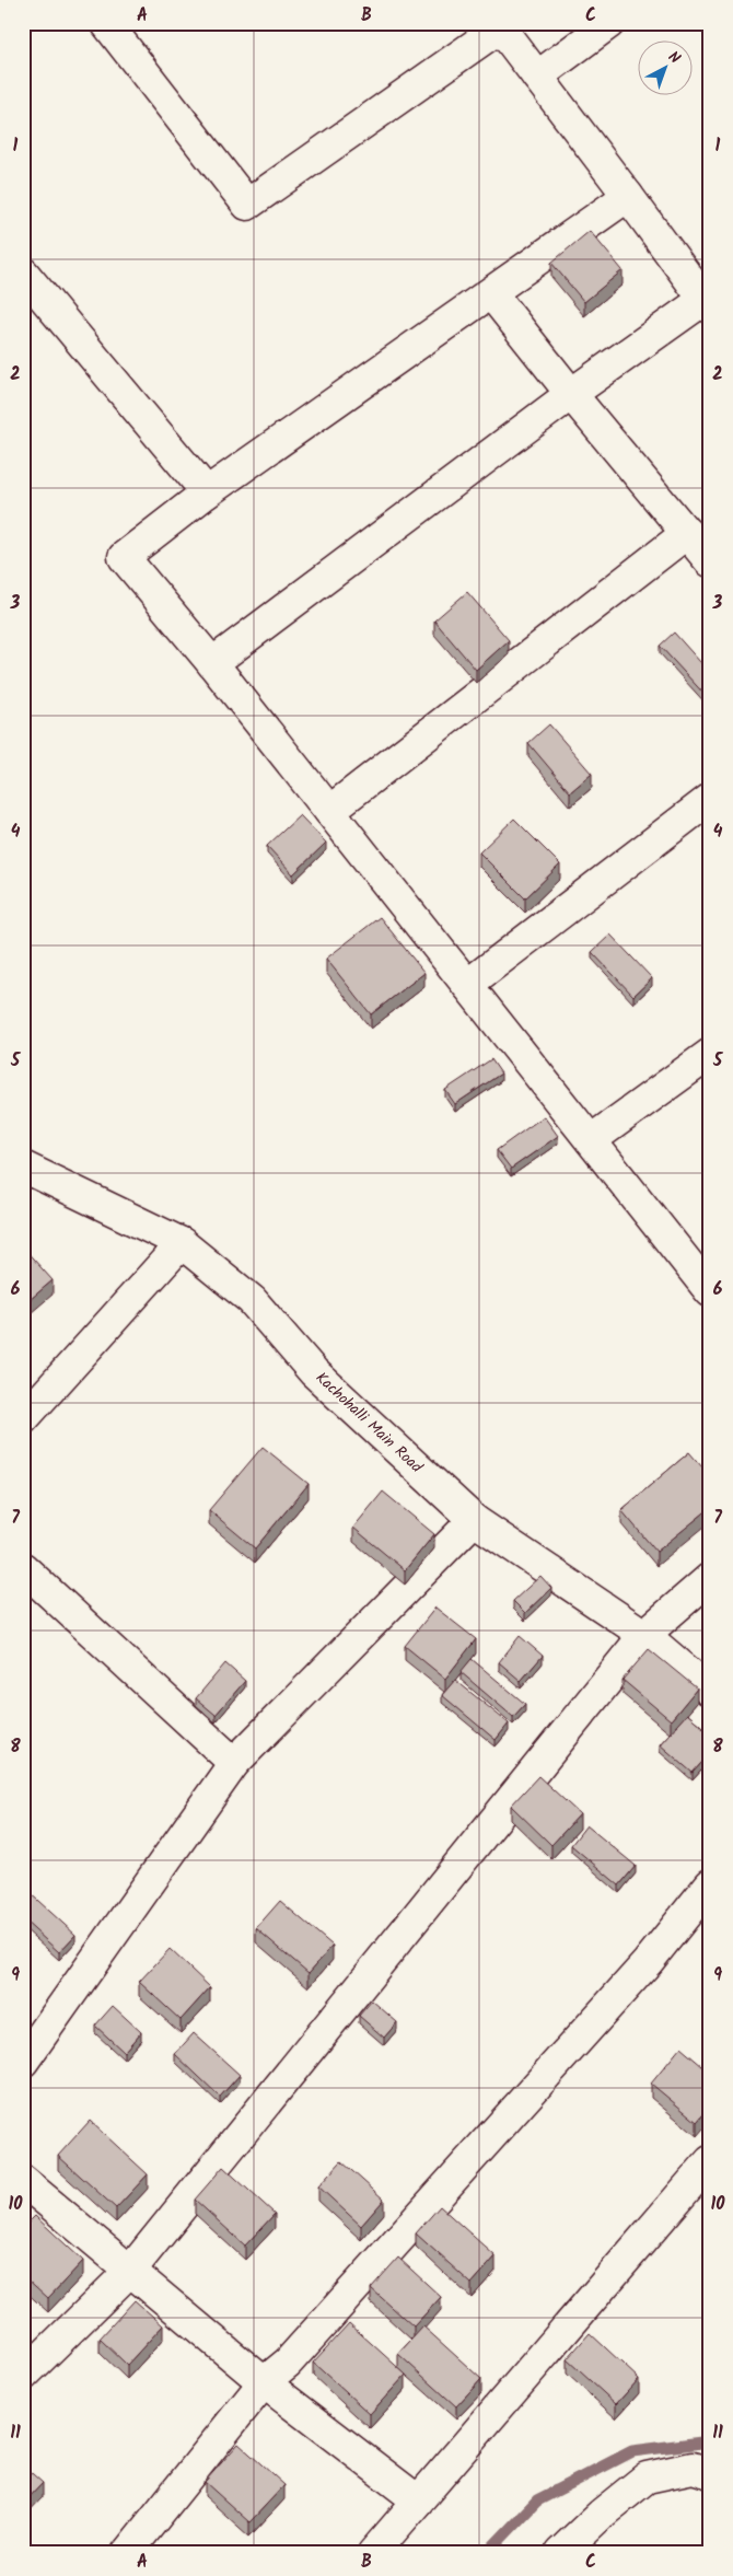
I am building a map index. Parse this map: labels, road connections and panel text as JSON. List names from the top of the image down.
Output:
{
  "streets": {
    "street": ["Kachohalli Main Road"]
  },
  "north": "top right",
  "grid": {
    "columns": ["A", "B", "C"],
    "rows": [
      "1",
      "2",
      "3",
      "4",
      "5",
      "6",
      "7",
      "8",
      "9",
      "10",
      "11"
    ]
  }
}
